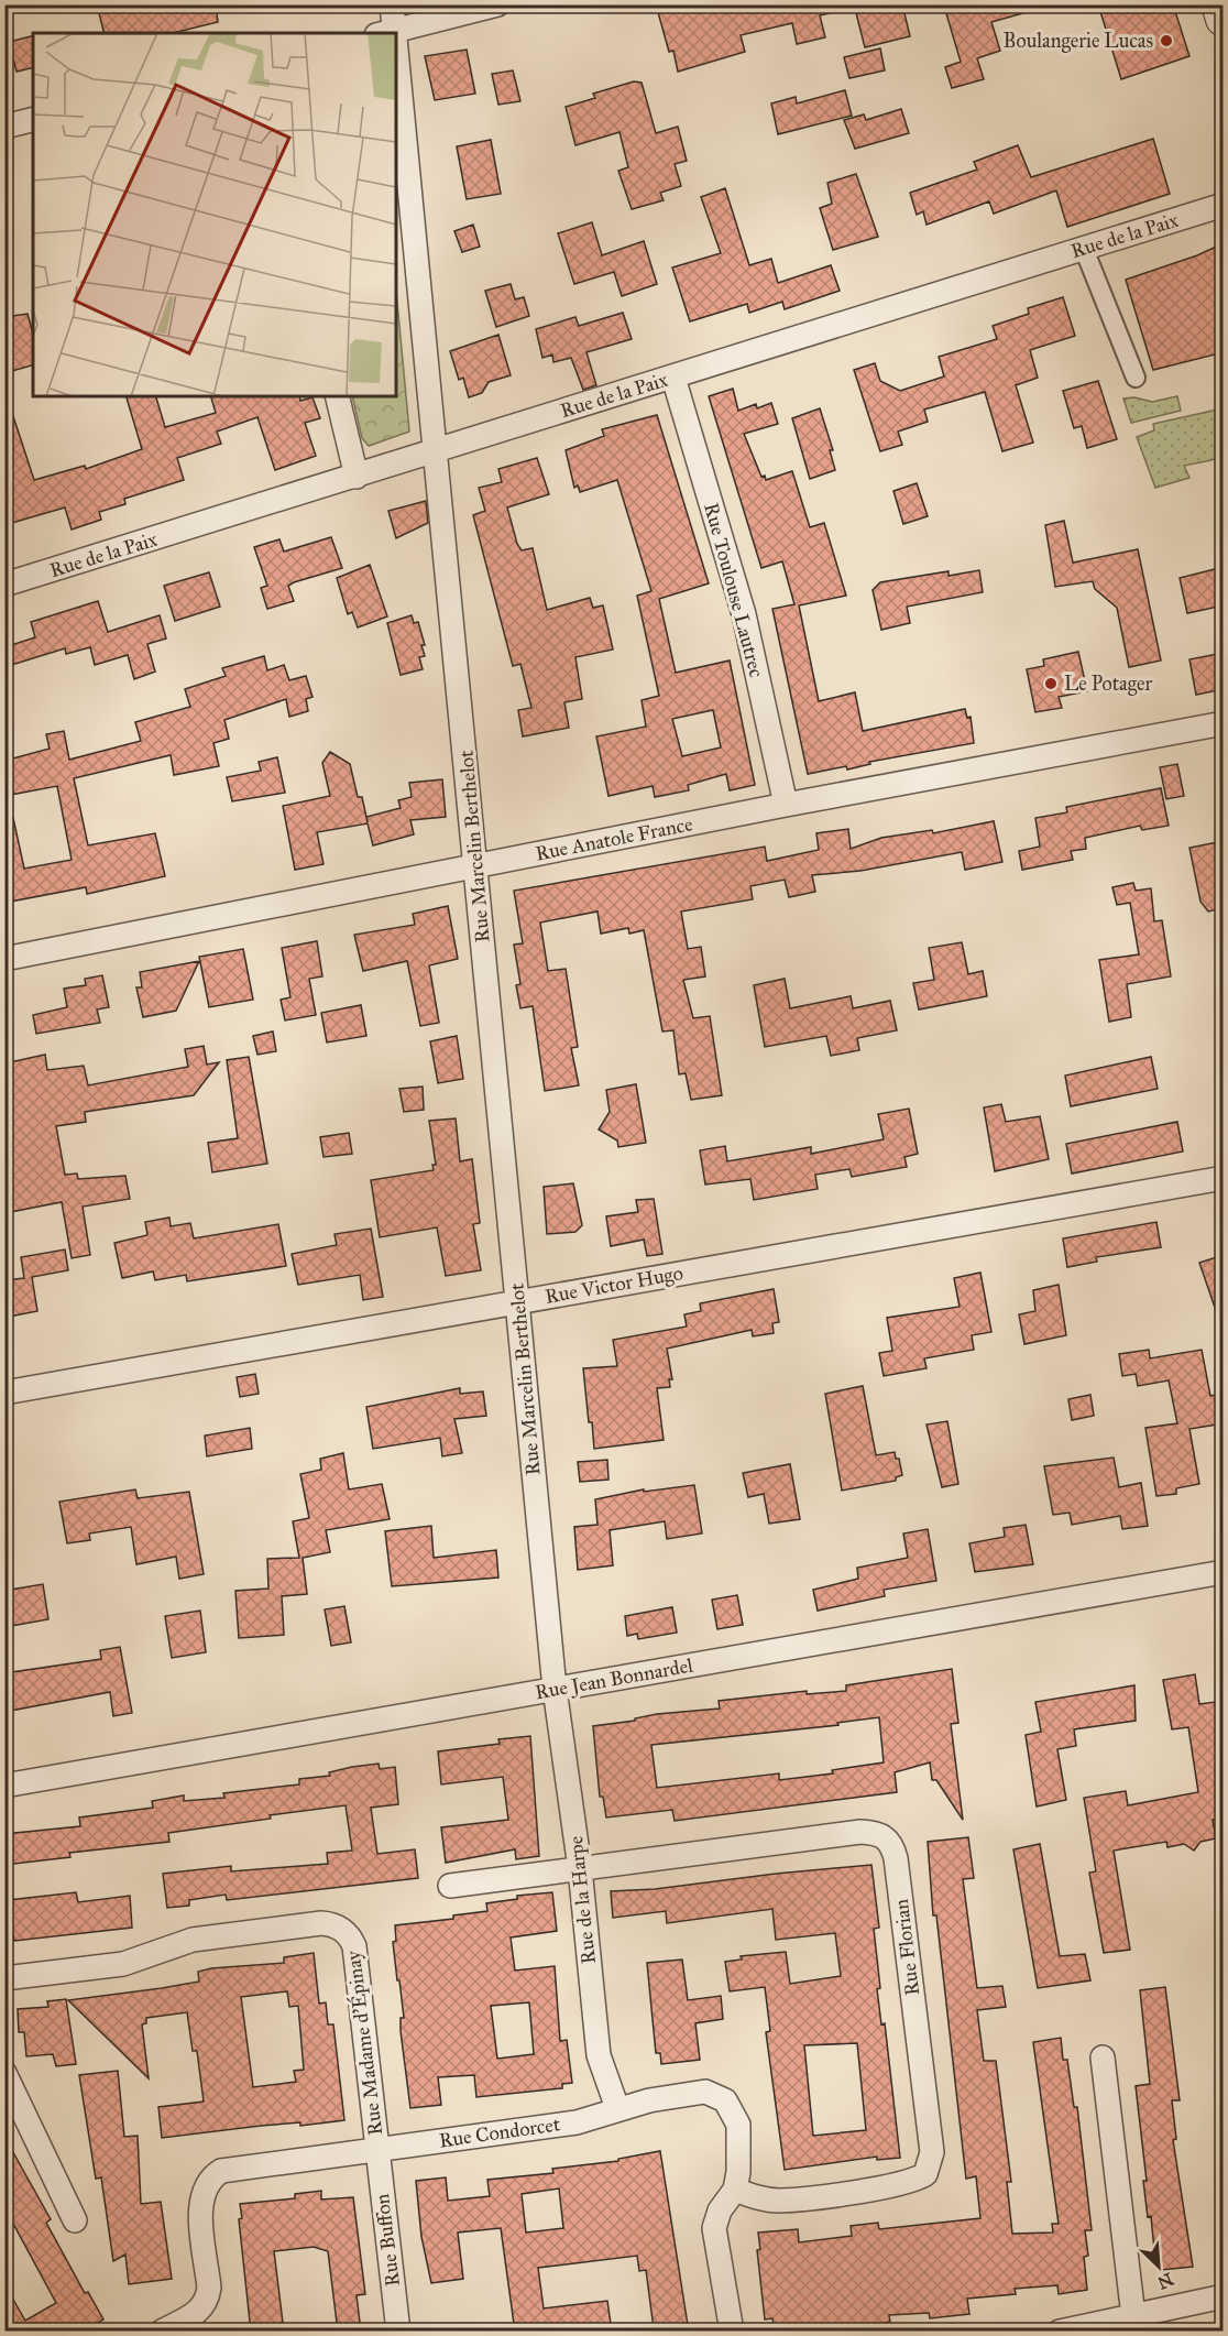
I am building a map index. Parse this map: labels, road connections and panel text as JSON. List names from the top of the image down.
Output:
{
  "streets": {
    "street": [
      "Rue de la Paix",
      "Rue Toulouse Lautrec",
      "Rue Anatole France",
      "Rue Marcelin Berthelot",
      "Rue Victor Hugo",
      "Rue Jean Bonnardel",
      "Rue de la Harpe",
      "Rue Florian",
      "Rue Madame d'Épinay",
      "Rue Condorcet",
      "Rue Buffon"
    ]
  },
  "crossings": [
    ["Rue de la Paix", "Rue Toulouse Lautrec"],
    ["Rue de la Paix", "Rue Marcelin Berthelot"],
    ["Rue Toulouse Lautrec", "Rue Anatole France"],
    ["Rue Anatole France", "Rue Marcelin Berthelot"],
    ["Rue Marcelin Berthelot", "Rue Victor Hugo"],
    ["Rue Marcelin Berthelot", "Rue Jean Bonnardel"],
    ["Rue Marcelin Berthelot", "Rue de la Harpe"],
    ["Rue Jean Bonnardel", "Rue de la Harpe"],
    ["Rue de la Harpe", "Rue Florian"],
    ["Rue de la Harpe", "Rue Condorcet"],
    ["Rue Florian", "Rue Condorcet"],
    ["Rue Madame d'Épinay", "Rue Condorcet"],
    ["Rue Madame d'Épinay", "Rue Buffon"],
    ["Rue Condorcet", "Rue Buffon"]
  ],
  "places": ["Boulangerie Lucas", "Le Potager"],
  "north": "bottom right"
}
